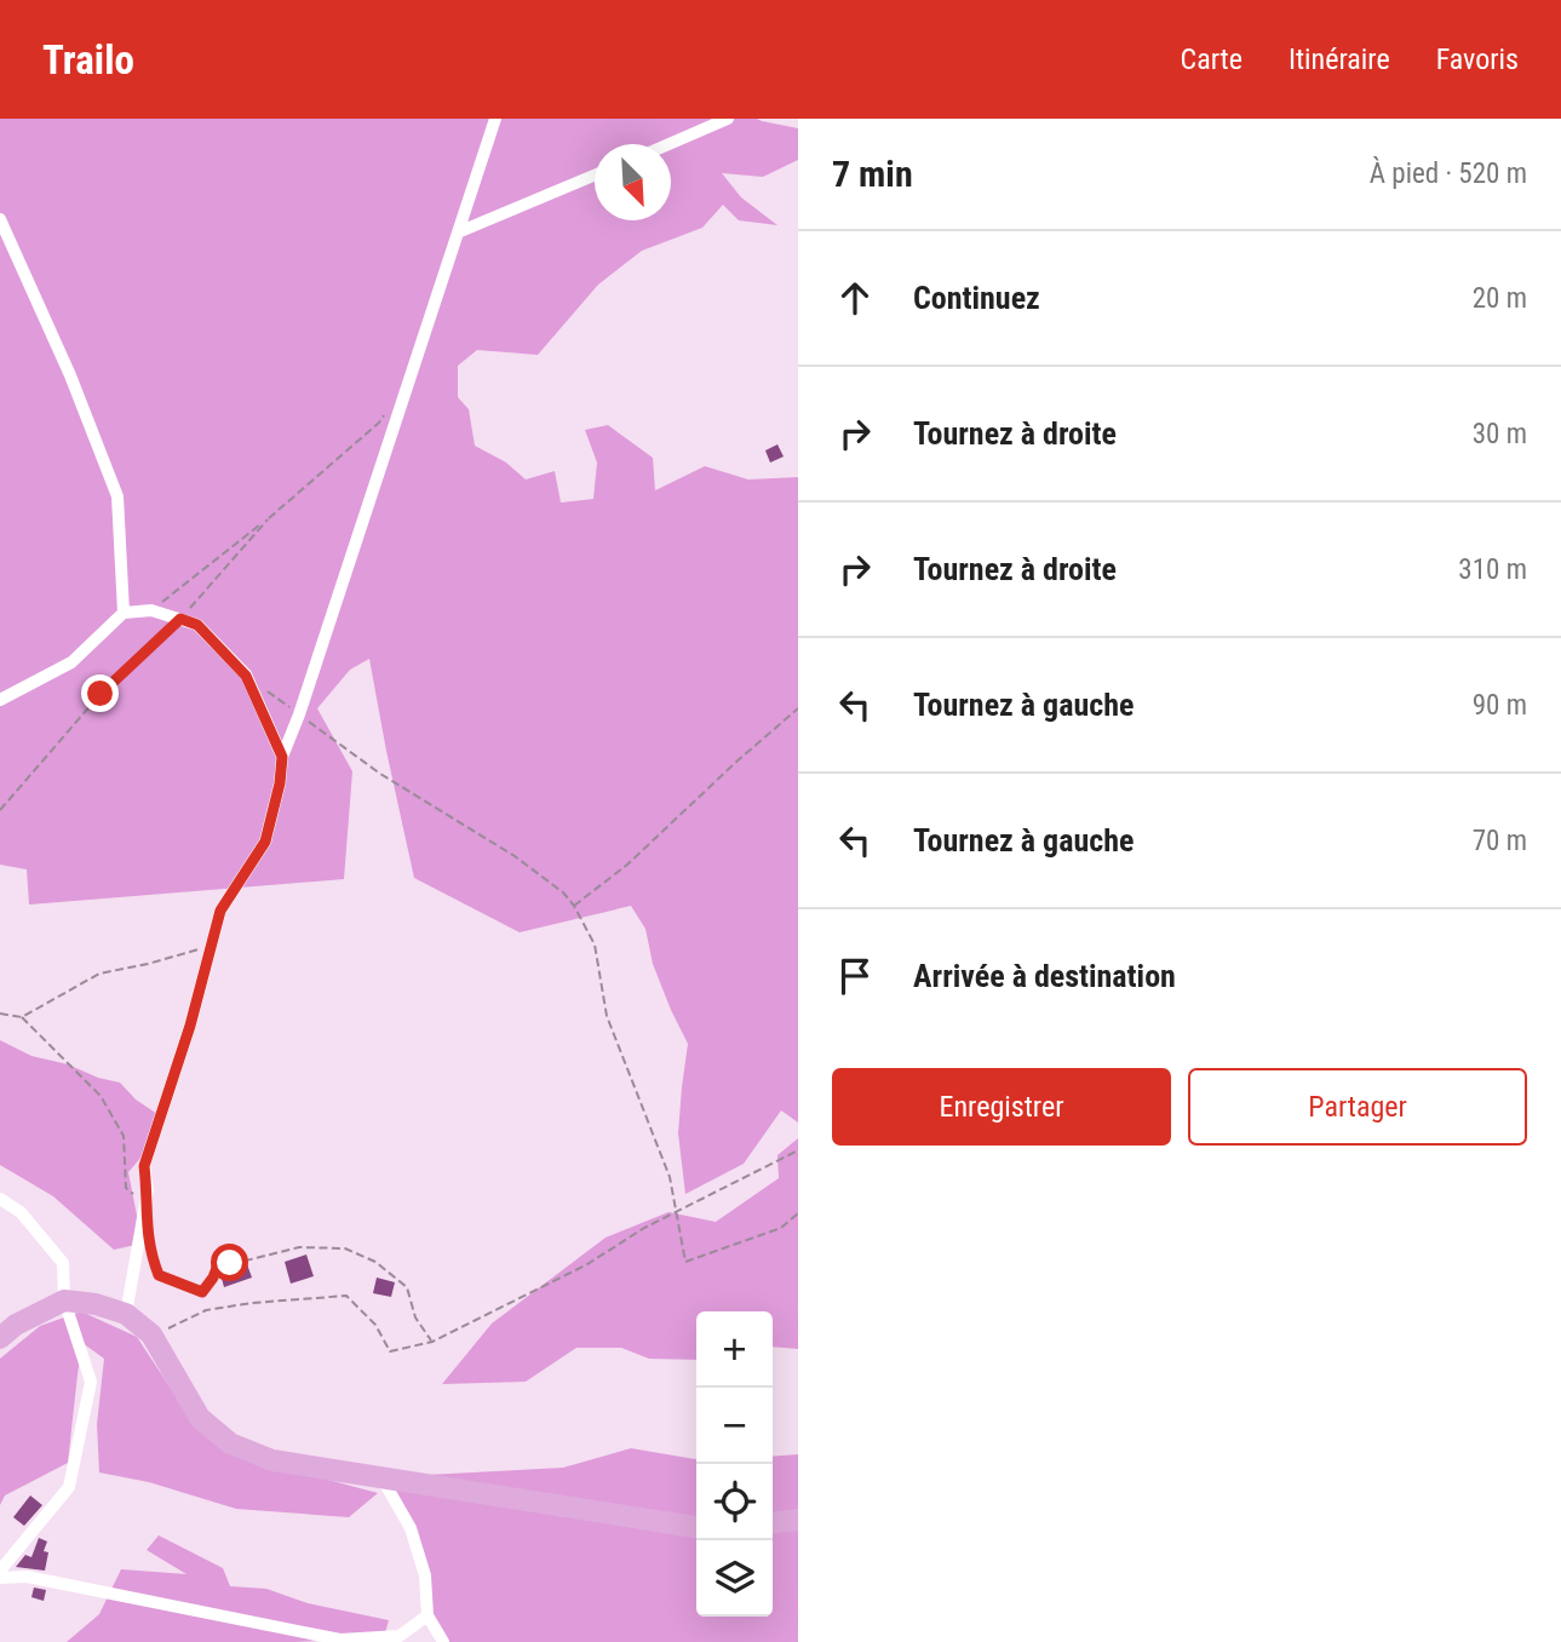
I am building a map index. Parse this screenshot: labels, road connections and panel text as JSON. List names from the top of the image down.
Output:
{
  "north": "bottom right",
  "page": {
    "header": "Trailo",
    "nav": ["Carte", "Itinéraire", "Favoris"],
    "heading": ["7 min", "À pied · 520 m"],
    "list": [
      ["Continuez", "20 m"],
      ["Tournez à droite", "30 m"],
      ["Tournez à droite", "310 m"],
      ["Tournez à gauche", "90 m"],
      ["Tournez à gauche", "70 m"],
      "Arrivée à destination"
    ],
    "buttons": ["Enregistrer", "Partager"],
    "map_buttons": ["+", "−"]
  }
}
